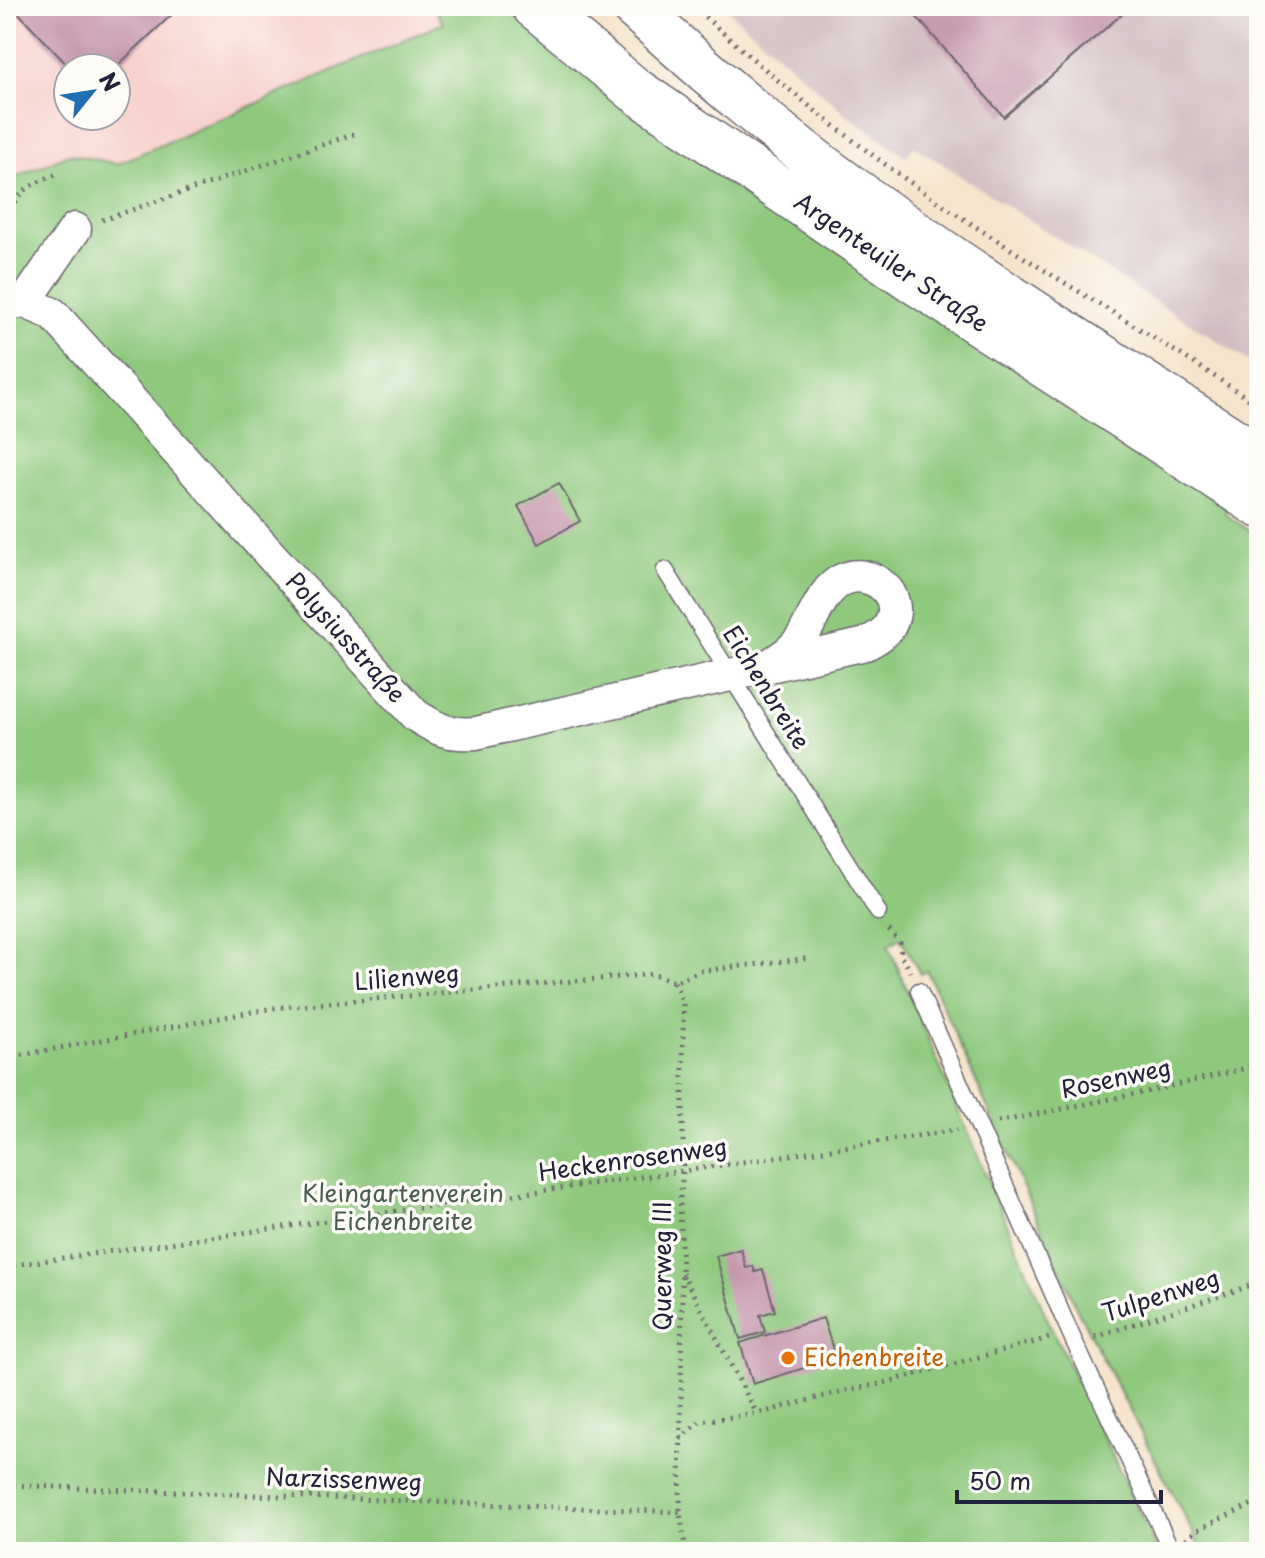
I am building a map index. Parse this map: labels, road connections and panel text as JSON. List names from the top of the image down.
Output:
{
  "streets": {
    "main road": ["Argenteuiler Straße"],
    "street": ["Polysiusstraße"],
    "lane": ["Eichenbreite"],
    "path": [
      "Lilienweg",
      "Rosenweg",
      "Heckenrosenweg",
      "Querweg III",
      "Tulpenweg",
      "Narzissenweg"
    ]
  },
  "crossings": [
    ["Polysiusstraße", "Eichenbreite"],
    ["Lilienweg", "Querweg III"],
    ["Rosenweg", "Heckenrosenweg"],
    ["Heckenrosenweg", "Querweg III"],
    ["Querweg III", "Tulpenweg"],
    ["Querweg III", "Narzissenweg"]
  ],
  "parks": ["Kleingartenverein Eichenbreite"],
  "places": ["Eichenbreite"],
  "scale_bar": "50 m",
  "north": "top right"
}
